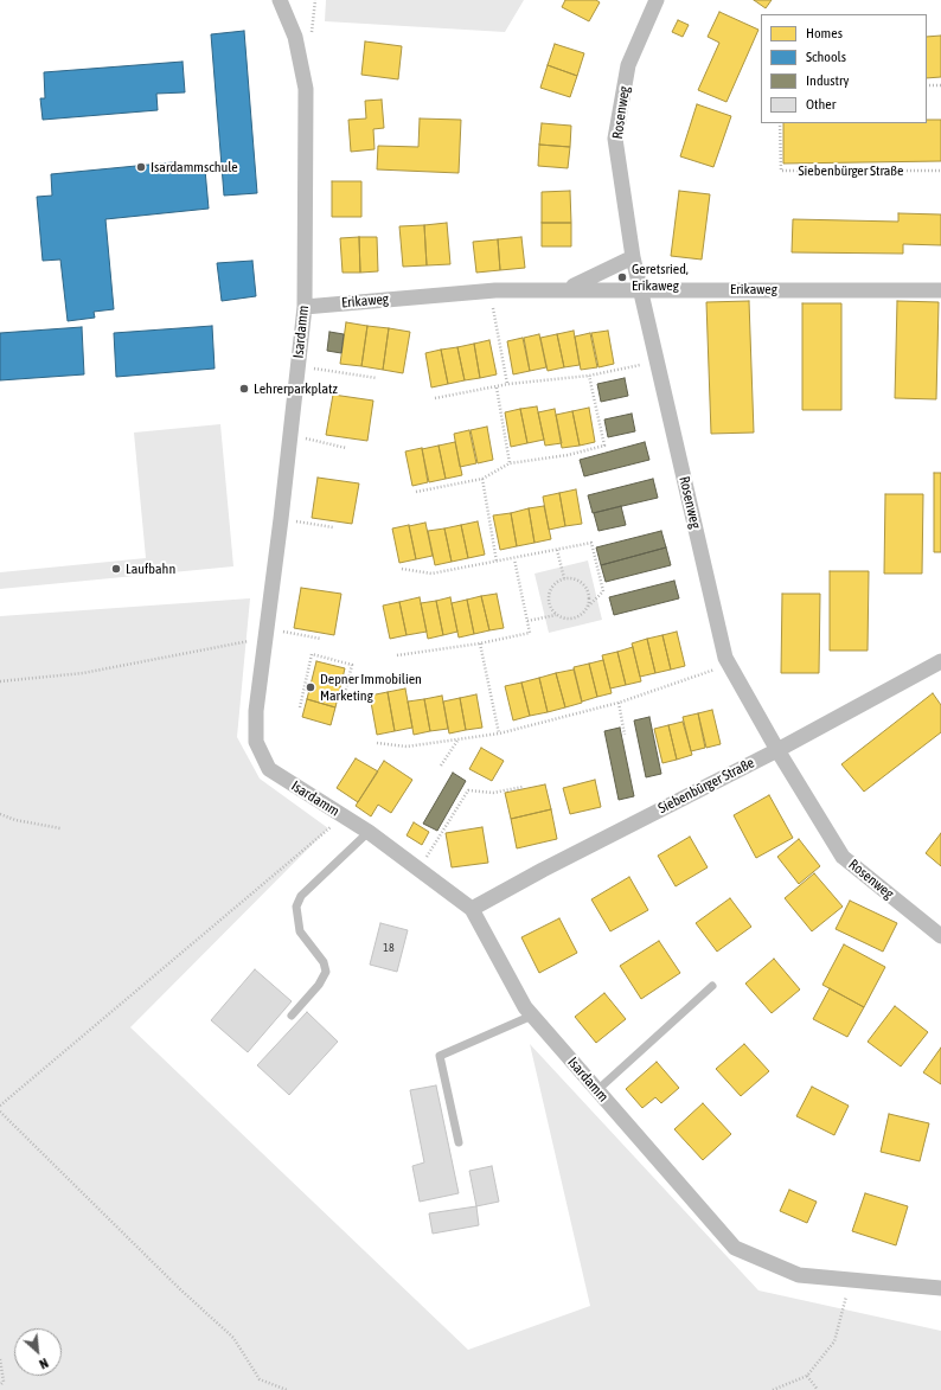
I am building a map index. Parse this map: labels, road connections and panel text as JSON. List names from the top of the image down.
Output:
{
  "streets": {
    "street": [
      "Rosenweg",
      "Siebenbürger Straße",
      "Erikaweg",
      "Isardamm"
    ]
  },
  "crossings": [
    ["Rosenweg", "Siebenbürger Straße"],
    ["Rosenweg", "Erikaweg"],
    ["Siebenbürger Straße", "Isardamm"],
    ["Erikaweg", "Isardamm"]
  ],
  "places": [
    "Isardammschule",
    "Geretsried, Erikaweg",
    "Lehrerparkplatz",
    "Laufbahn",
    "Depner Immobilien Marketing"
  ],
  "house_numbers": ["18"],
  "legend": [
    "Homes",
    "Schools",
    "Industry",
    "Other"
  ],
  "north": "bottom right"
}
